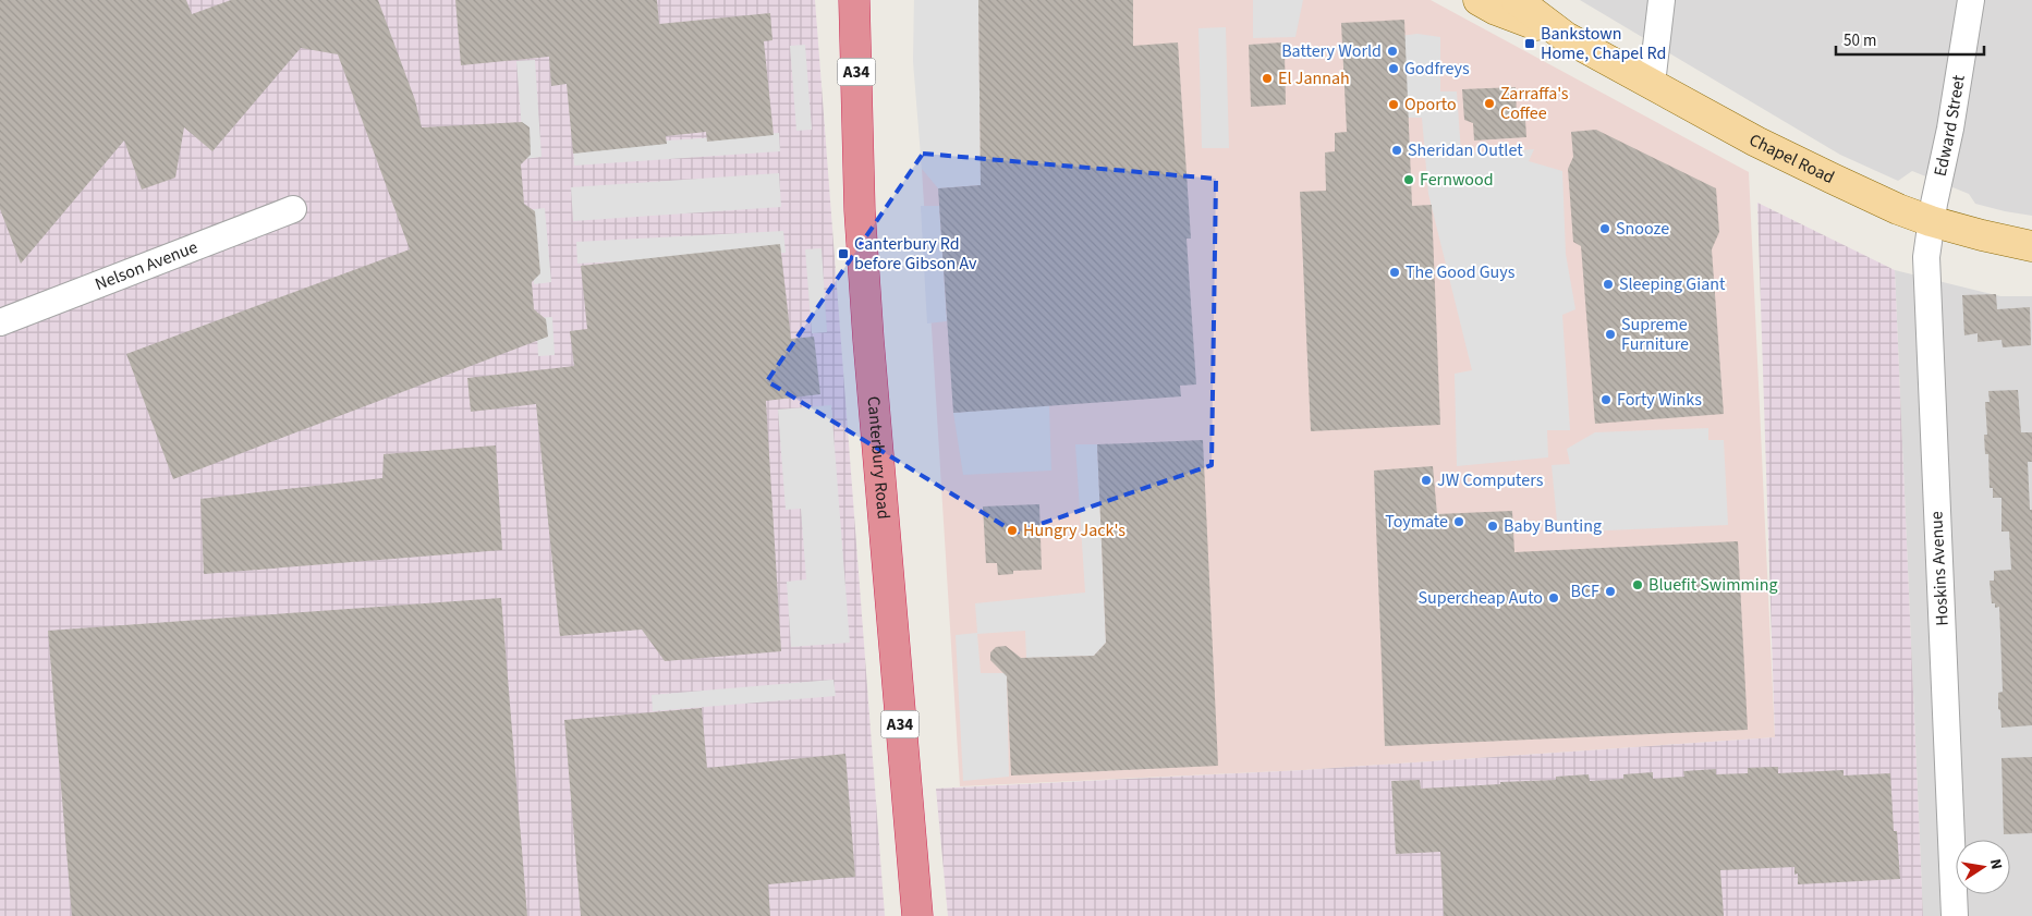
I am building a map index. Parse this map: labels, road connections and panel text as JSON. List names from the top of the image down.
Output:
{
  "streets": {
    "highway": ["A34", "Canterbury Road"],
    "main road": ["Chapel Road"],
    "street": ["Edward Street", "Nelson Avenue", "Hoskins Avenue"]
  },
  "crossings": [
    ["Edward Street", "Chapel Road"],
    ["Edward Street", "Hoskins Avenue"],
    ["Chapel Road", "Hoskins Avenue"]
  ],
  "places": {
    "transit": ["Bankstown Home, Chapel Rd", "Canterbury Rd before Gibson Av"],
    "other": [
      "Battery World",
      "Godfreys",
      "El Jannah",
      "Zarraffa's Coffee",
      "Oporto",
      "Sheridan Outlet",
      "Fernwood",
      "Snooze",
      "The Good Guys",
      "Sleeping Giant",
      "Supreme Furniture",
      "Forty Winks",
      "JW Computers",
      "Toymate",
      "Baby Bunting",
      "Hungry Jack's",
      "Bluefit Swimming",
      "BCF",
      "Supercheap Auto"
    ]
  },
  "scale_bar": "50 m",
  "north": "right"
}
